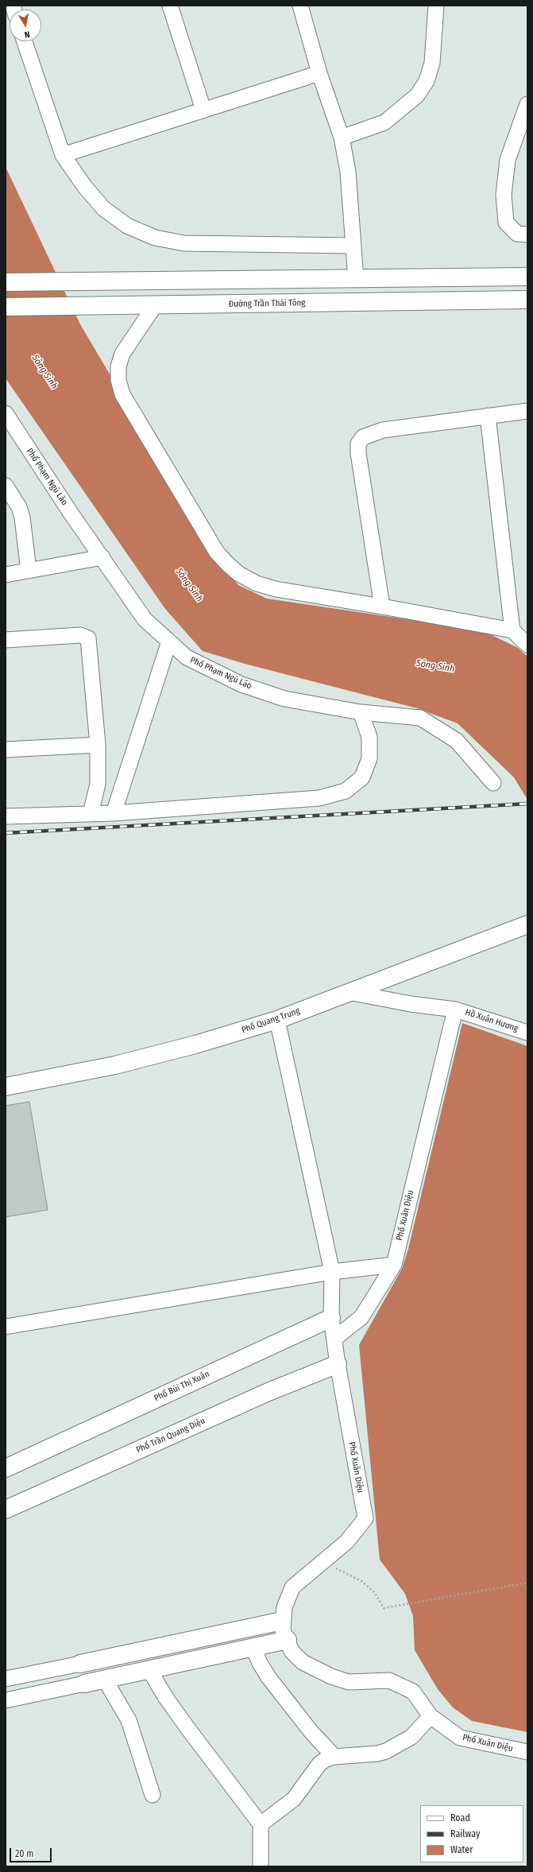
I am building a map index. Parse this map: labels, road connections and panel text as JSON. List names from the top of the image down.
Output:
{
  "streets": {
    "main road": [
      "Đường Trần Thái Tông",
      "Phố Quang Trung",
      "Phố Bùi Thị Xuân",
      "Phố Trần Quang Diệu"
    ],
    "street": ["Phố Phạm Ngũ Lão", "Hồ Xuân Hương", "Phố Xuân Diệu"]
  },
  "crossings": [
    ["Phố Quang Trung", "Hồ Xuân Hương"],
    ["Hồ Xuân Hương", "Phố Xuân Diệu"],
    ["Phố Xuân Diệu", "Phố Bùi Thị Xuân"],
    ["Phố Xuân Diệu", "Phố Trần Quang Diệu"]
  ],
  "water": ["Sông Sinh"],
  "legend": ["Road", "Railway", "Water"],
  "scale_bar": "20 m",
  "north": "bottom"
}
